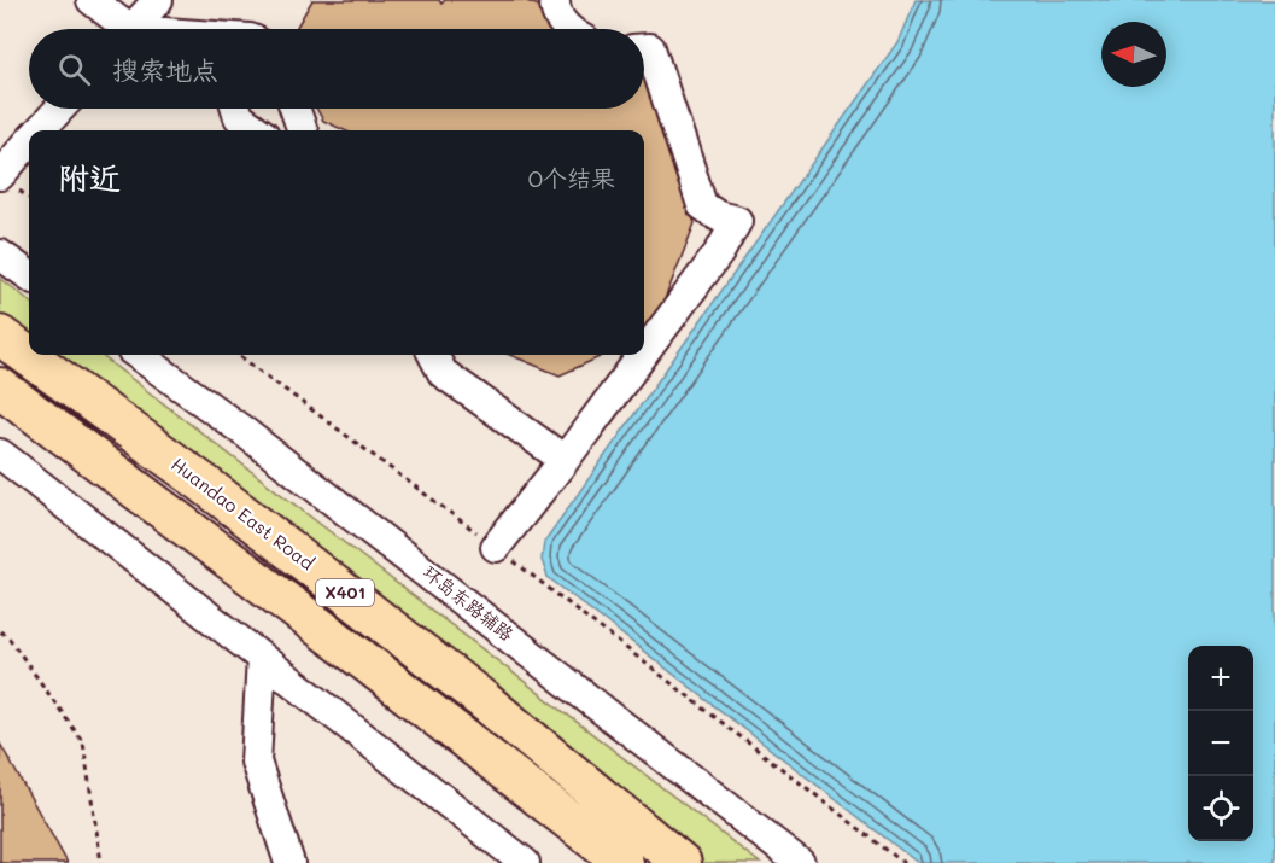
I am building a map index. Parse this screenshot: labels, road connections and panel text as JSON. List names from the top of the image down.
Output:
{
  "streets": {
    "main road": ["Huandao East Road", "X401"],
    "street": ["环岛东路辅路"]
  },
  "north": "left",
  "page": {
    "search": "搜索地点",
    "heading": ["附近", "0个结果"],
    "map_buttons": ["+", "−"]
  }
}
